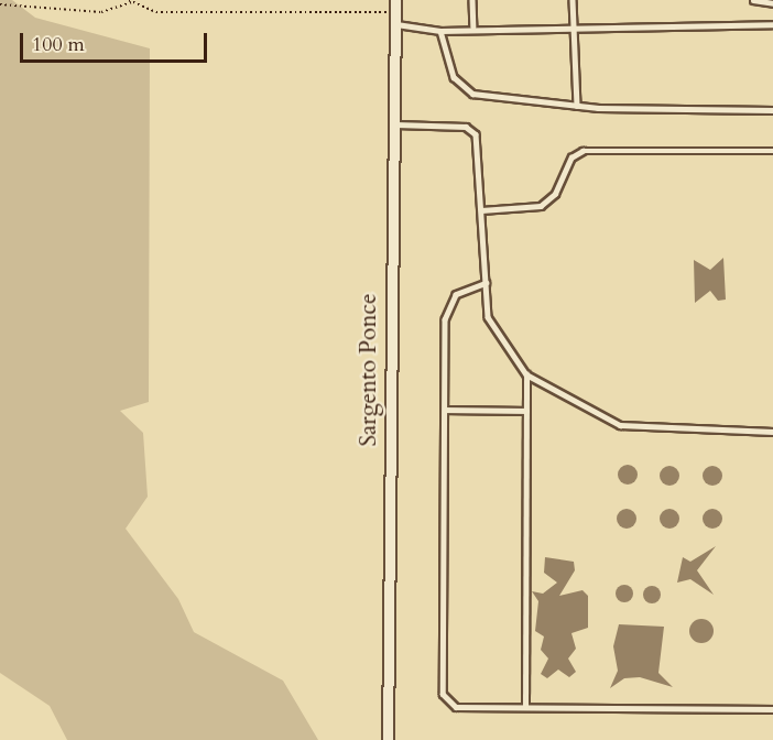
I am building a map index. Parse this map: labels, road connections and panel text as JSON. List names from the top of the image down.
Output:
{
  "streets": {
    "street": ["Sargento Ponce"]
  },
  "scale_bar": "100 m"
}
